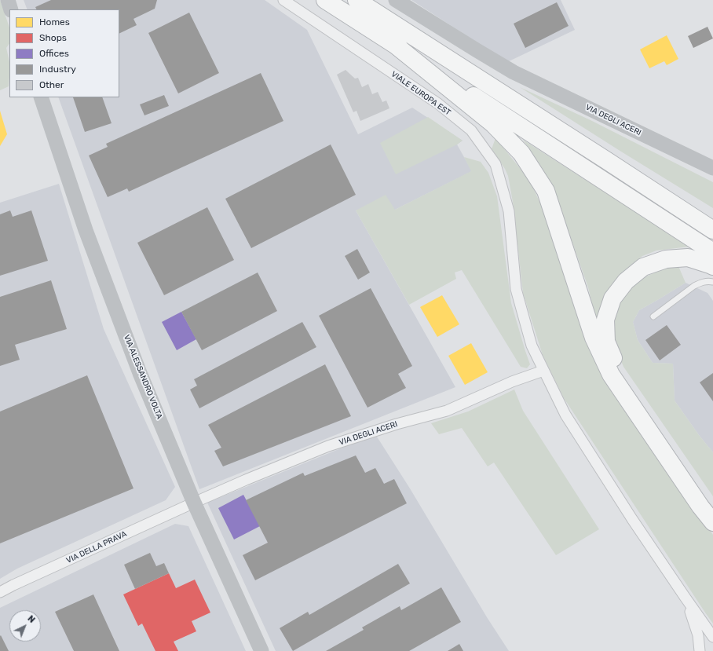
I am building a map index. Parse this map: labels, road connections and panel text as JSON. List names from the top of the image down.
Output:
{
  "streets": {
    "street": [
      "VIALE EUROPA EST",
      "VIA DEGLI ACERI",
      "VIA ALESSANDRO VOLTA",
      "VIA DELLA PRAVA"
    ]
  },
  "crossings": [
    ["VIALE EUROPA EST", "VIA DEGLI ACERI"],
    ["VIA DEGLI ACERI", "VIA ALESSANDRO VOLTA"],
    ["VIA DEGLI ACERI", "VIA DELLA PRAVA"],
    ["VIA ALESSANDRO VOLTA", "VIA DELLA PRAVA"]
  ],
  "legend": [
    "Homes",
    "Shops",
    "Offices",
    "Industry",
    "Other"
  ],
  "north": "top right"
}
